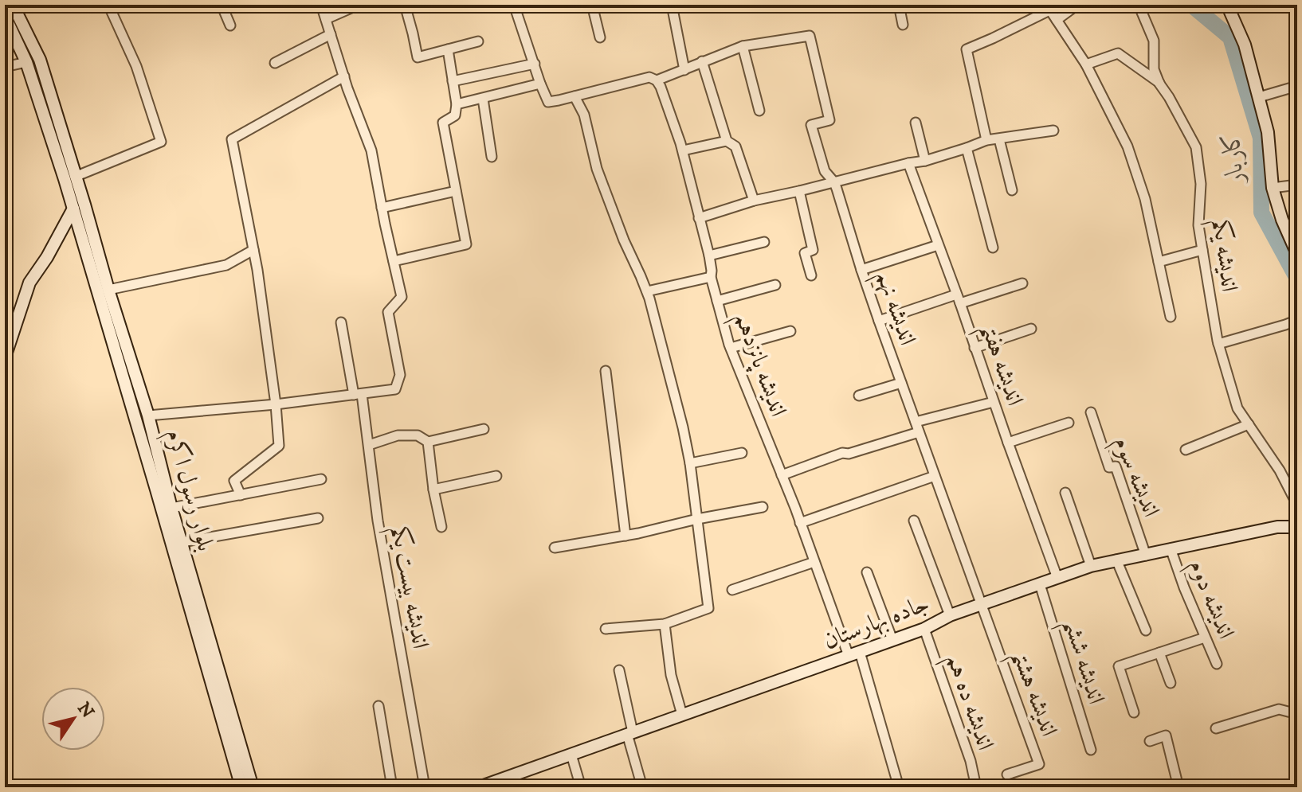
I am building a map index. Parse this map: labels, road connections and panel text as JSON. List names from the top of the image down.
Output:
{
  "streets": {
    "main road": ["بلوار رسول اکرم", "جاده بهارستان"],
    "street": [
      "اندیشه یکم",
      "اندیشه نهم",
      "اندیشه پانزدهم",
      "اندیشه هفتم",
      "اندیشه سوم",
      "اندیشه بیست یکم",
      "اندیشه دوم",
      "اندیشه ششم",
      "اندیشه هشتم",
      "اندیشه ده هم"
    ]
  },
  "crossings": [
    ["اندیشه نهم", "جاده بهارستان"],
    ["اندیشه نهم", "اندیشه هشتم"],
    ["اندیشه پانزدهم", "جاده بهارستان"],
    ["اندیشه هفتم", "جاده بهارستان"],
    ["اندیشه سوم", "جاده بهارستان"],
    ["اندیشه دوم", "جاده بهارستان"],
    ["جاده بهارستان", "اندیشه ششم"],
    ["جاده بهارستان", "اندیشه هشتم"],
    ["جاده بهارستان", "اندیشه ده هم"]
  ],
  "water": ["کاربار"],
  "north": "top right"
}
